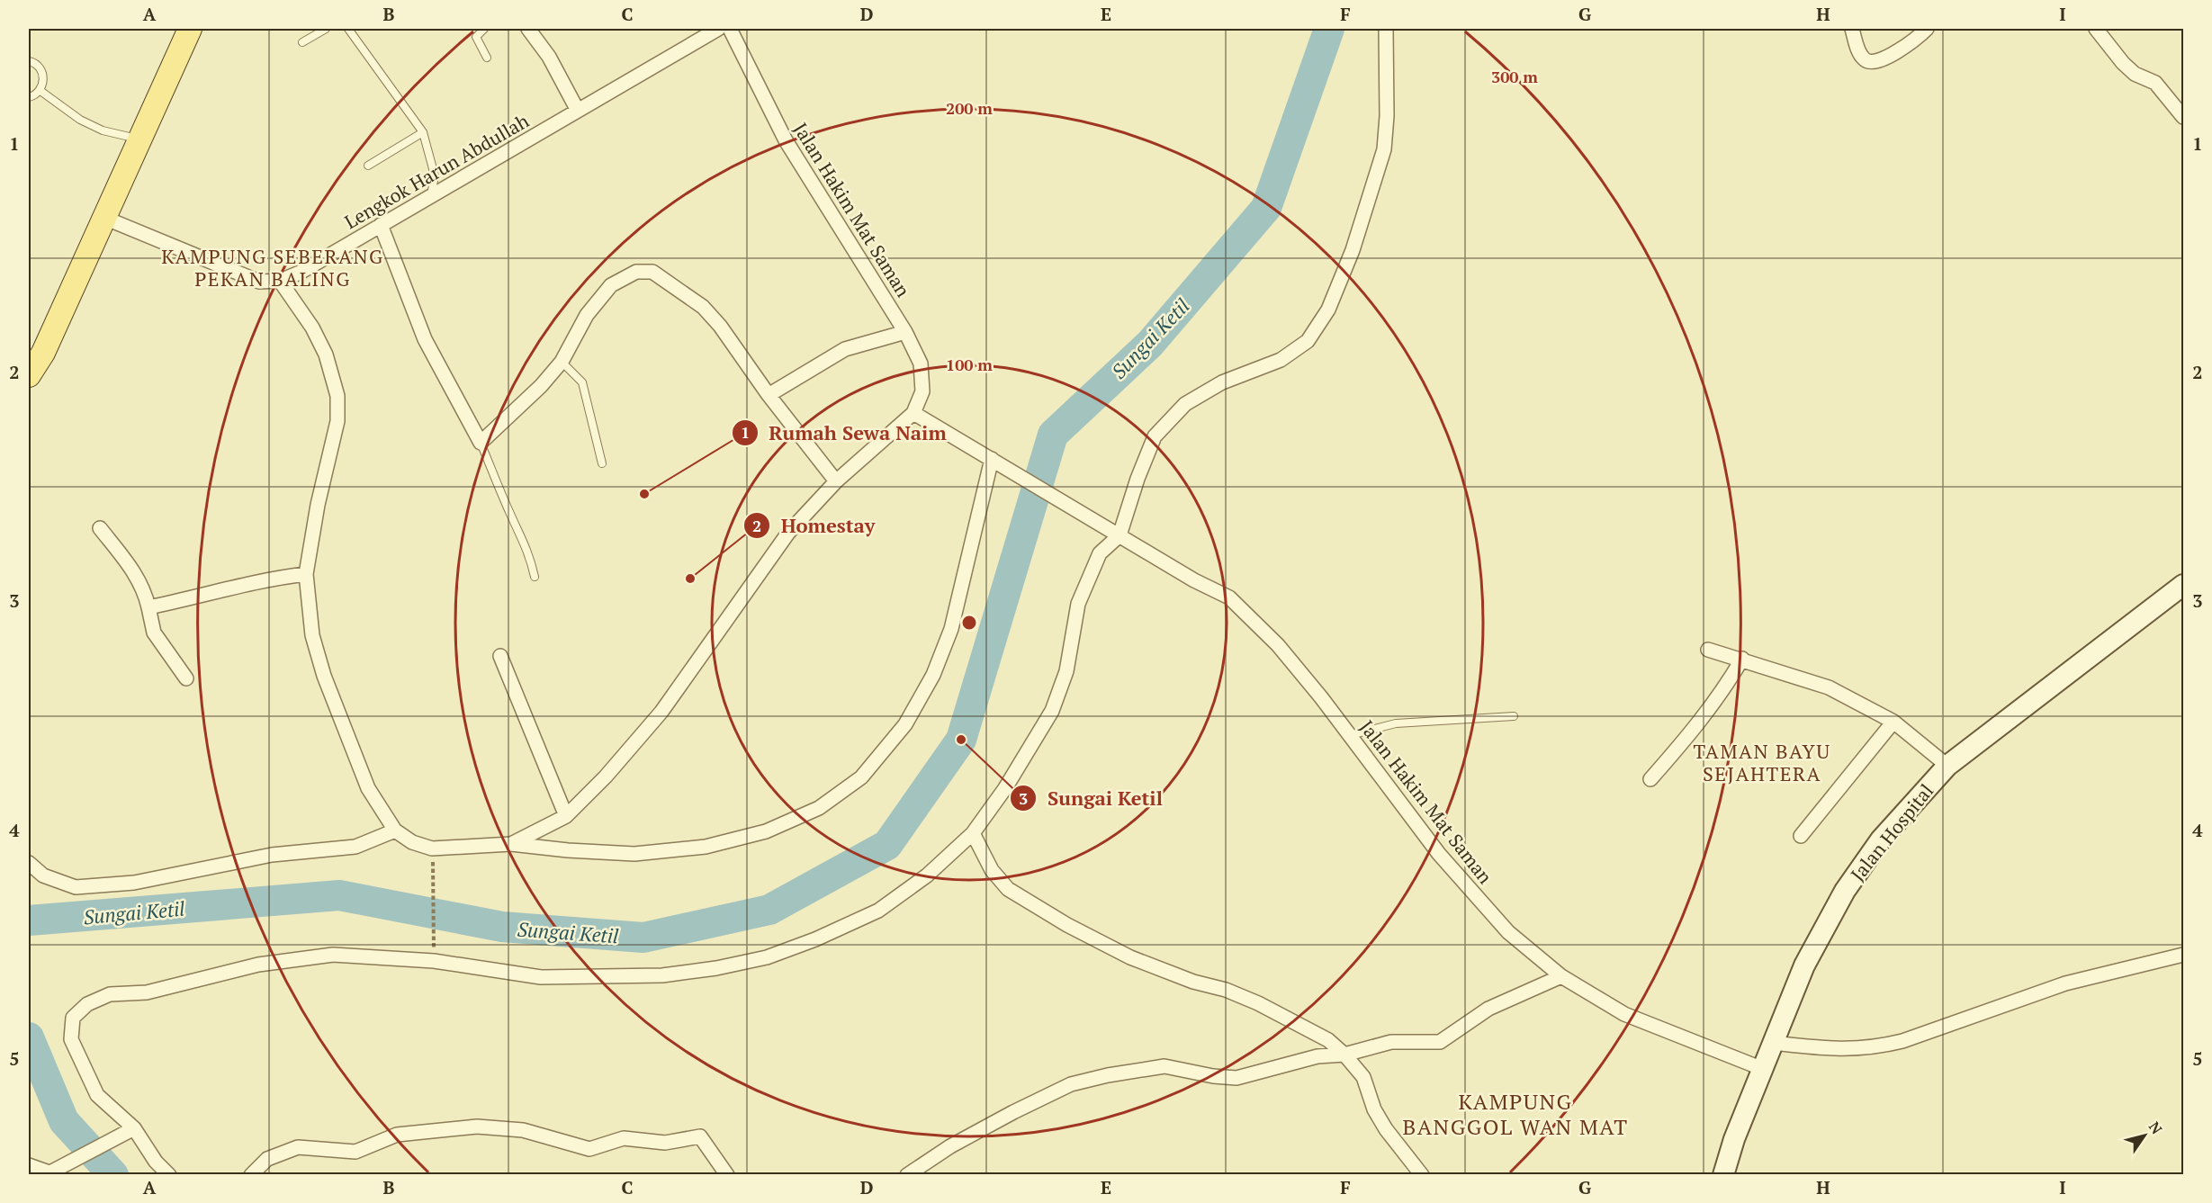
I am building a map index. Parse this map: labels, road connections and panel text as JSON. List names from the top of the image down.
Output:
{
  "streets": {
    "main road": ["Jalan Hospital"],
    "street": ["Lengkok Harun Abdullah", "Jalan Hakim Mat Saman"]
  },
  "crossings": [
    ["Jalan Hakim Mat Saman", "Jalan Hospital"]
  ],
  "districts": ["KAMPUNG SEBERANG PEKAN BALING", "TAMAN BAYU SEJAHTERA", "KAMPUNG BANGGOL WAN MAT"],
  "water": ["Sungai Ketil"],
  "places": ["Rumah Sewa Naim", "Homestay", "Sungai Ketil"],
  "north": "top right",
  "grid": {
    "columns": [
      "A",
      "B",
      "C",
      "D",
      "E",
      "F",
      "G",
      "H",
      "I"
    ],
    "rows": [
      "1",
      "2",
      "3",
      "4",
      "5"
    ]
  },
  "rings": ["300 m", "200 m", "100 m"]
}
